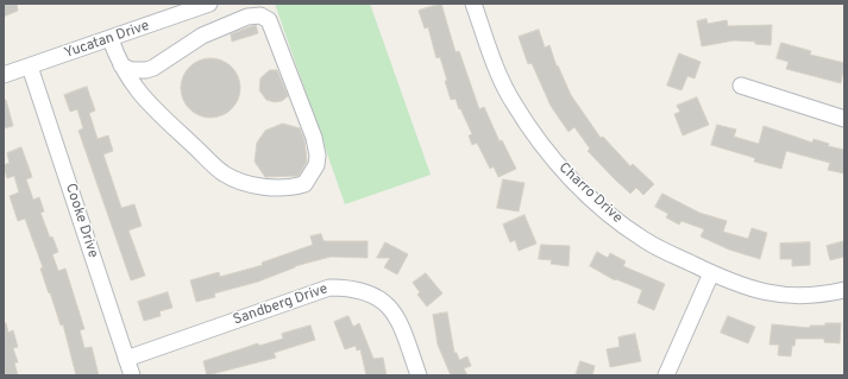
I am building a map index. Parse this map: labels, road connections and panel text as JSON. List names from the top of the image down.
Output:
{
  "streets": {
    "street": [
      "Yucatan Drive",
      "Charro Drive",
      "Cooke Drive",
      "Sandberg Drive"
    ]
  },
  "crossings": [
    ["Yucatan Drive", "Cooke Drive"],
    ["Cooke Drive", "Sandberg Drive"]
  ]
}
